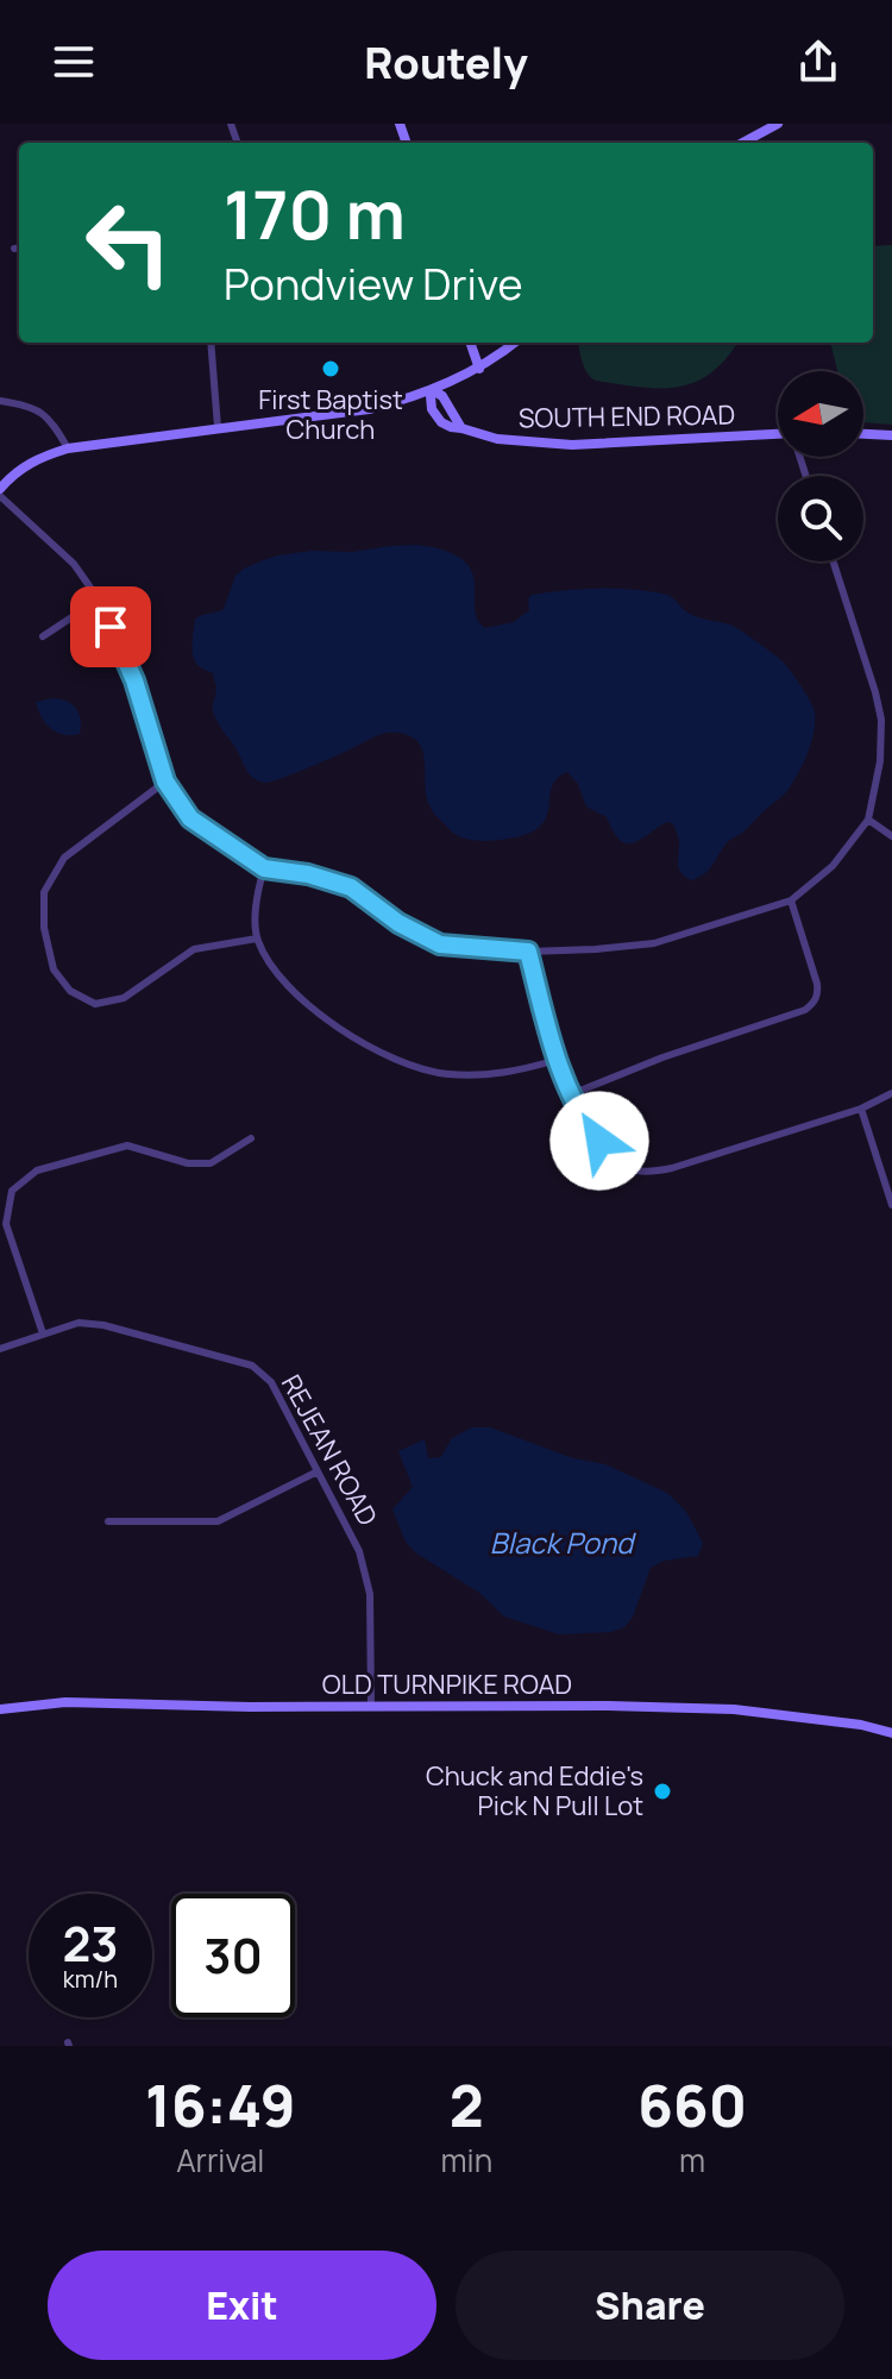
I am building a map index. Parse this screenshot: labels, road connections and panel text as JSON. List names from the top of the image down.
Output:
{
  "streets": {
    "main road": ["SOUTH END ROAD", "OLD TURNPIKE ROAD"],
    "street": ["REJEAN ROAD"]
  },
  "crossings": [
    ["REJEAN ROAD", "OLD TURNPIKE ROAD"]
  ],
  "water": ["Black Pond"],
  "places": ["First Baptist Church", "Chuck and Eddie's Pick N Pull Lot"],
  "north": "left",
  "page": {
    "header": "Routely",
    "turn": ["170 m", "Pondview Drive"],
    "speed": "23 km/h",
    "limit": "30",
    "eta": [
      "16:49",
      "Arrival",
      "2",
      "min",
      "660",
      "m"
    ],
    "buttons": ["Exit", "Share"]
  }
}
